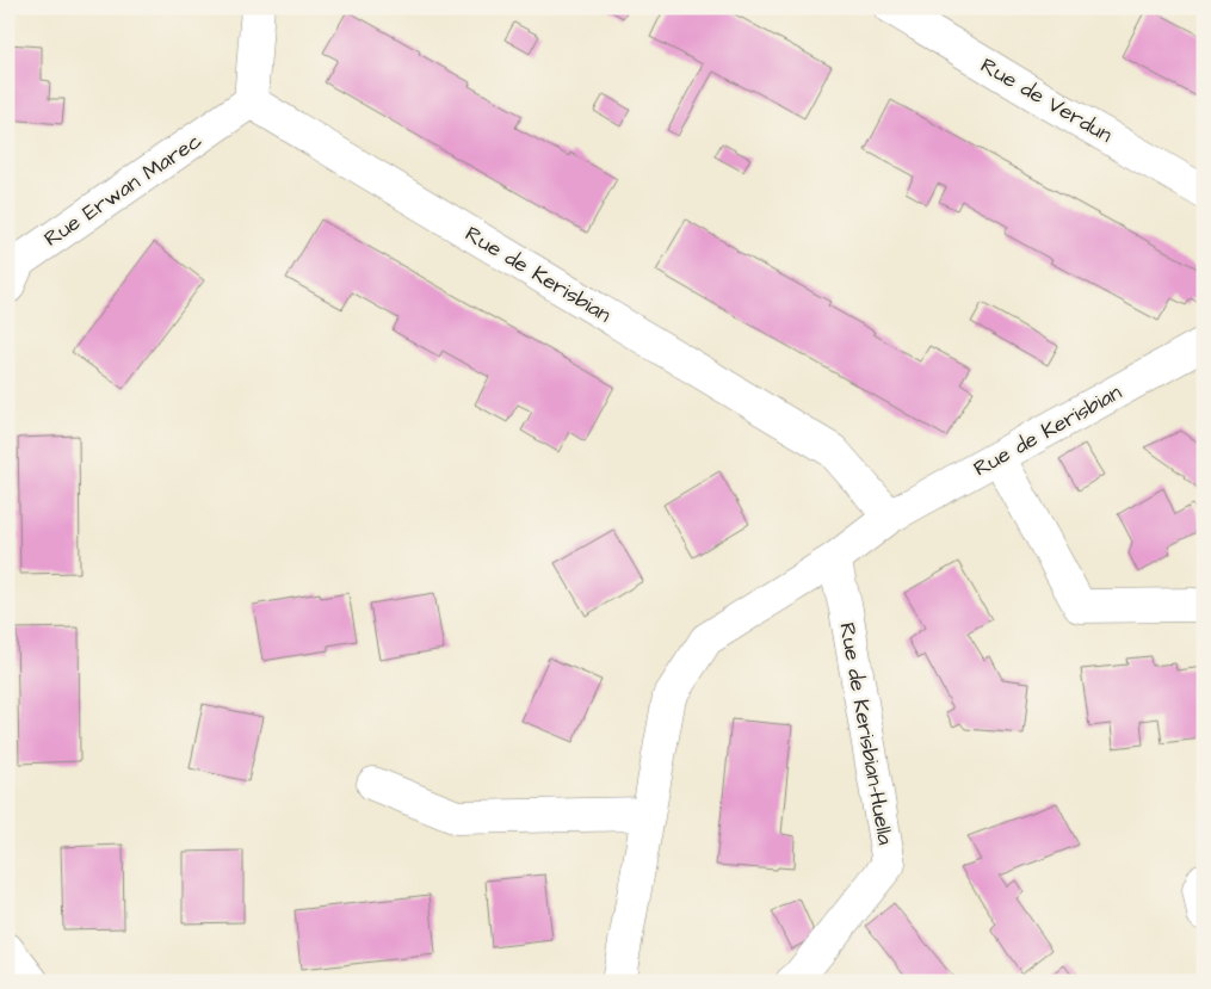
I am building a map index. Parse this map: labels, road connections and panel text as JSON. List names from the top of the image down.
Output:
{
  "streets": {
    "street": [
      "Rue de Verdun",
      "Rue Erwan Marec",
      "Rue de Kerisbian",
      "Rue de Kerisbian-Huella"
    ]
  },
  "crossings": [
    ["Rue Erwan Marec", "Rue de Kerisbian"],
    ["Rue de Kerisbian", "Rue de Kerisbian-Huella"]
  ]
}
